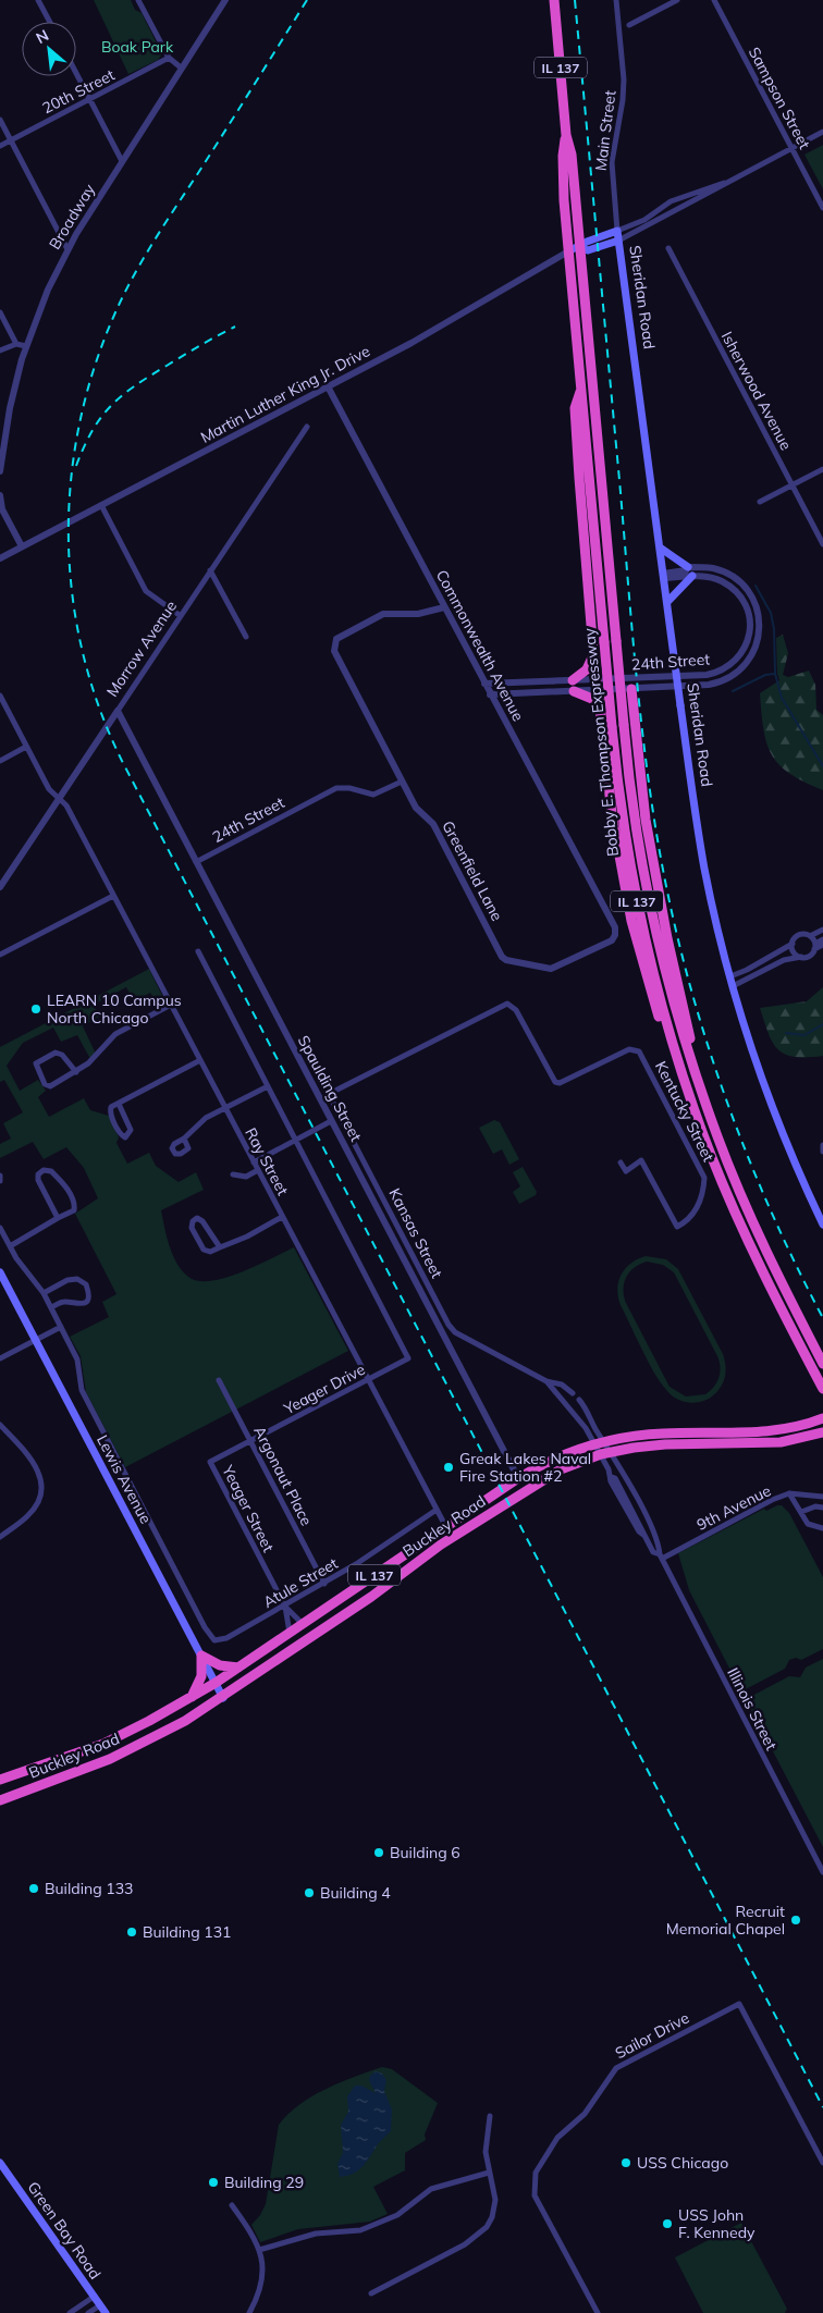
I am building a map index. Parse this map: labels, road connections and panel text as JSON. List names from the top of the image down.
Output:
{
  "streets": {
    "highway": ["IL 137", "Bobby E. Thompson Expressway", "Buckley Road"],
    "main road": [
      "Sheridan Road",
      "Martin Luther King Jr. Drive",
      "Lewis Avenue",
      "Green Bay Road"
    ],
    "street": [
      "20th Street",
      "Sampson Street",
      "Main Street",
      "Broadway",
      "Isherwood Avenue",
      "Commonwealth Avenue",
      "Morrow Avenue",
      "24th Street",
      "Greenfield Lane",
      "Spaulding Street",
      "Kentucky Street",
      "Ray Street",
      "Kansas Street",
      "Yeager Drive",
      "Argonaut Place",
      "9th Avenue",
      "Yeager Street",
      "Atule Street",
      "Illinois Street",
      "Sailor Drive"
    ]
  },
  "crossings": [
    ["IL 137", "Martin Luther King Jr. Drive"],
    ["IL 137", "Bobby E. Thompson Expressway"],
    ["Main Street", "Sheridan Road"],
    ["Main Street", "Martin Luther King Jr. Drive"],
    ["Sheridan Road", "Martin Luther King Jr. Drive"],
    ["Sheridan Road", "24th Street"],
    ["Martin Luther King Jr. Drive", "Commonwealth Avenue"],
    ["Martin Luther King Jr. Drive", "Bobby E. Thompson Expressway"],
    ["Commonwealth Avenue", "24th Street"],
    ["Commonwealth Avenue", "Greenfield Lane"],
    ["Morrow Avenue", "Spaulding Street"],
    ["Morrow Avenue", "Ray Street"],
    ["24th Street", "Greenfield Lane"],
    ["24th Street", "Spaulding Street"],
    ["Spaulding Street", "Buckley Road"],
    ["Kentucky Street", "Kansas Street"],
    ["Ray Street", "Yeager Drive"],
    ["Ray Street", "Buckley Road"],
    ["Ray Street", "Atule Street"],
    ["Kansas Street", "Buckley Road"],
    ["Kansas Street", "Illinois Street"],
    ["Yeager Drive", "Argonaut Place"],
    ["Yeager Drive", "Yeager Street"],
    ["Argonaut Place", "Yeager Street"],
    ["Argonaut Place", "Atule Street"],
    ["Lewis Avenue", "Buckley Road"],
    ["9th Avenue", "Illinois Street"],
    ["Yeager Street", "Atule Street"],
    ["Buckley Road", "Illinois Street"]
  ],
  "parks": ["Boak Park"],
  "places": [
    "LEARN 10 Campus North Chicago",
    "Greak Lakes Naval Fire Station #2",
    "Building 6",
    "Building 133",
    "Building 4",
    "Recruit Memorial Chapel",
    "Building 131",
    "USS Chicago",
    "Building 29",
    "USS John F. Kennedy"
  ],
  "north": "top left"
}
